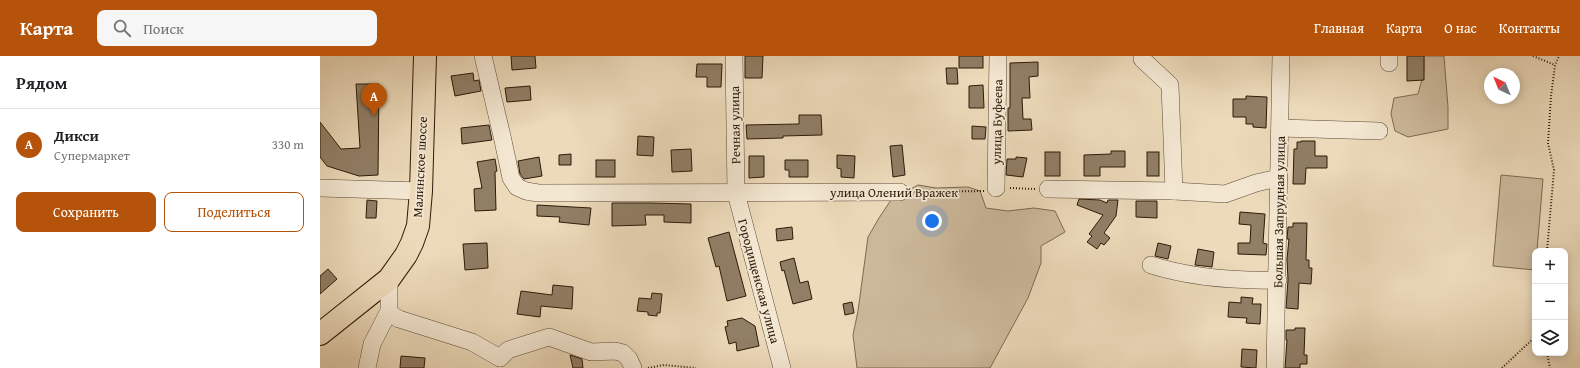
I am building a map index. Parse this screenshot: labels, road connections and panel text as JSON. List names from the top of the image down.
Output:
{
  "streets": {
    "main road": ["Малинское шоссе"],
    "street": [
      "улица Буфеева",
      "Речная улица",
      "улица Олений Вражек",
      "Большая Запрудная улица",
      "Городищенская улица"
    ]
  },
  "crossings": [
    ["улица Буфеева", "улица Олений Вражек"],
    ["Речная улица", "улица Олений Вражек"],
    ["Речная улица", "Городищенская улица"],
    ["улица Олений Вражек", "Городищенская улица"]
  ],
  "north": "top left",
  "page": {
    "header": "Карта",
    "search": "Поиск",
    "nav": [
      "Главная",
      "Карта",
      "О нас",
      "Контакты"
    ],
    "heading": "Рядом",
    "pins": "A",
    "list": [
      {
        "mark": "A",
        "name": "Дикси",
        "note": "Супермаркет",
        "value": "330 m"
      }
    ],
    "buttons": ["Сохранить", "Поделиться"],
    "map_buttons": ["+", "−"]
  }
}
